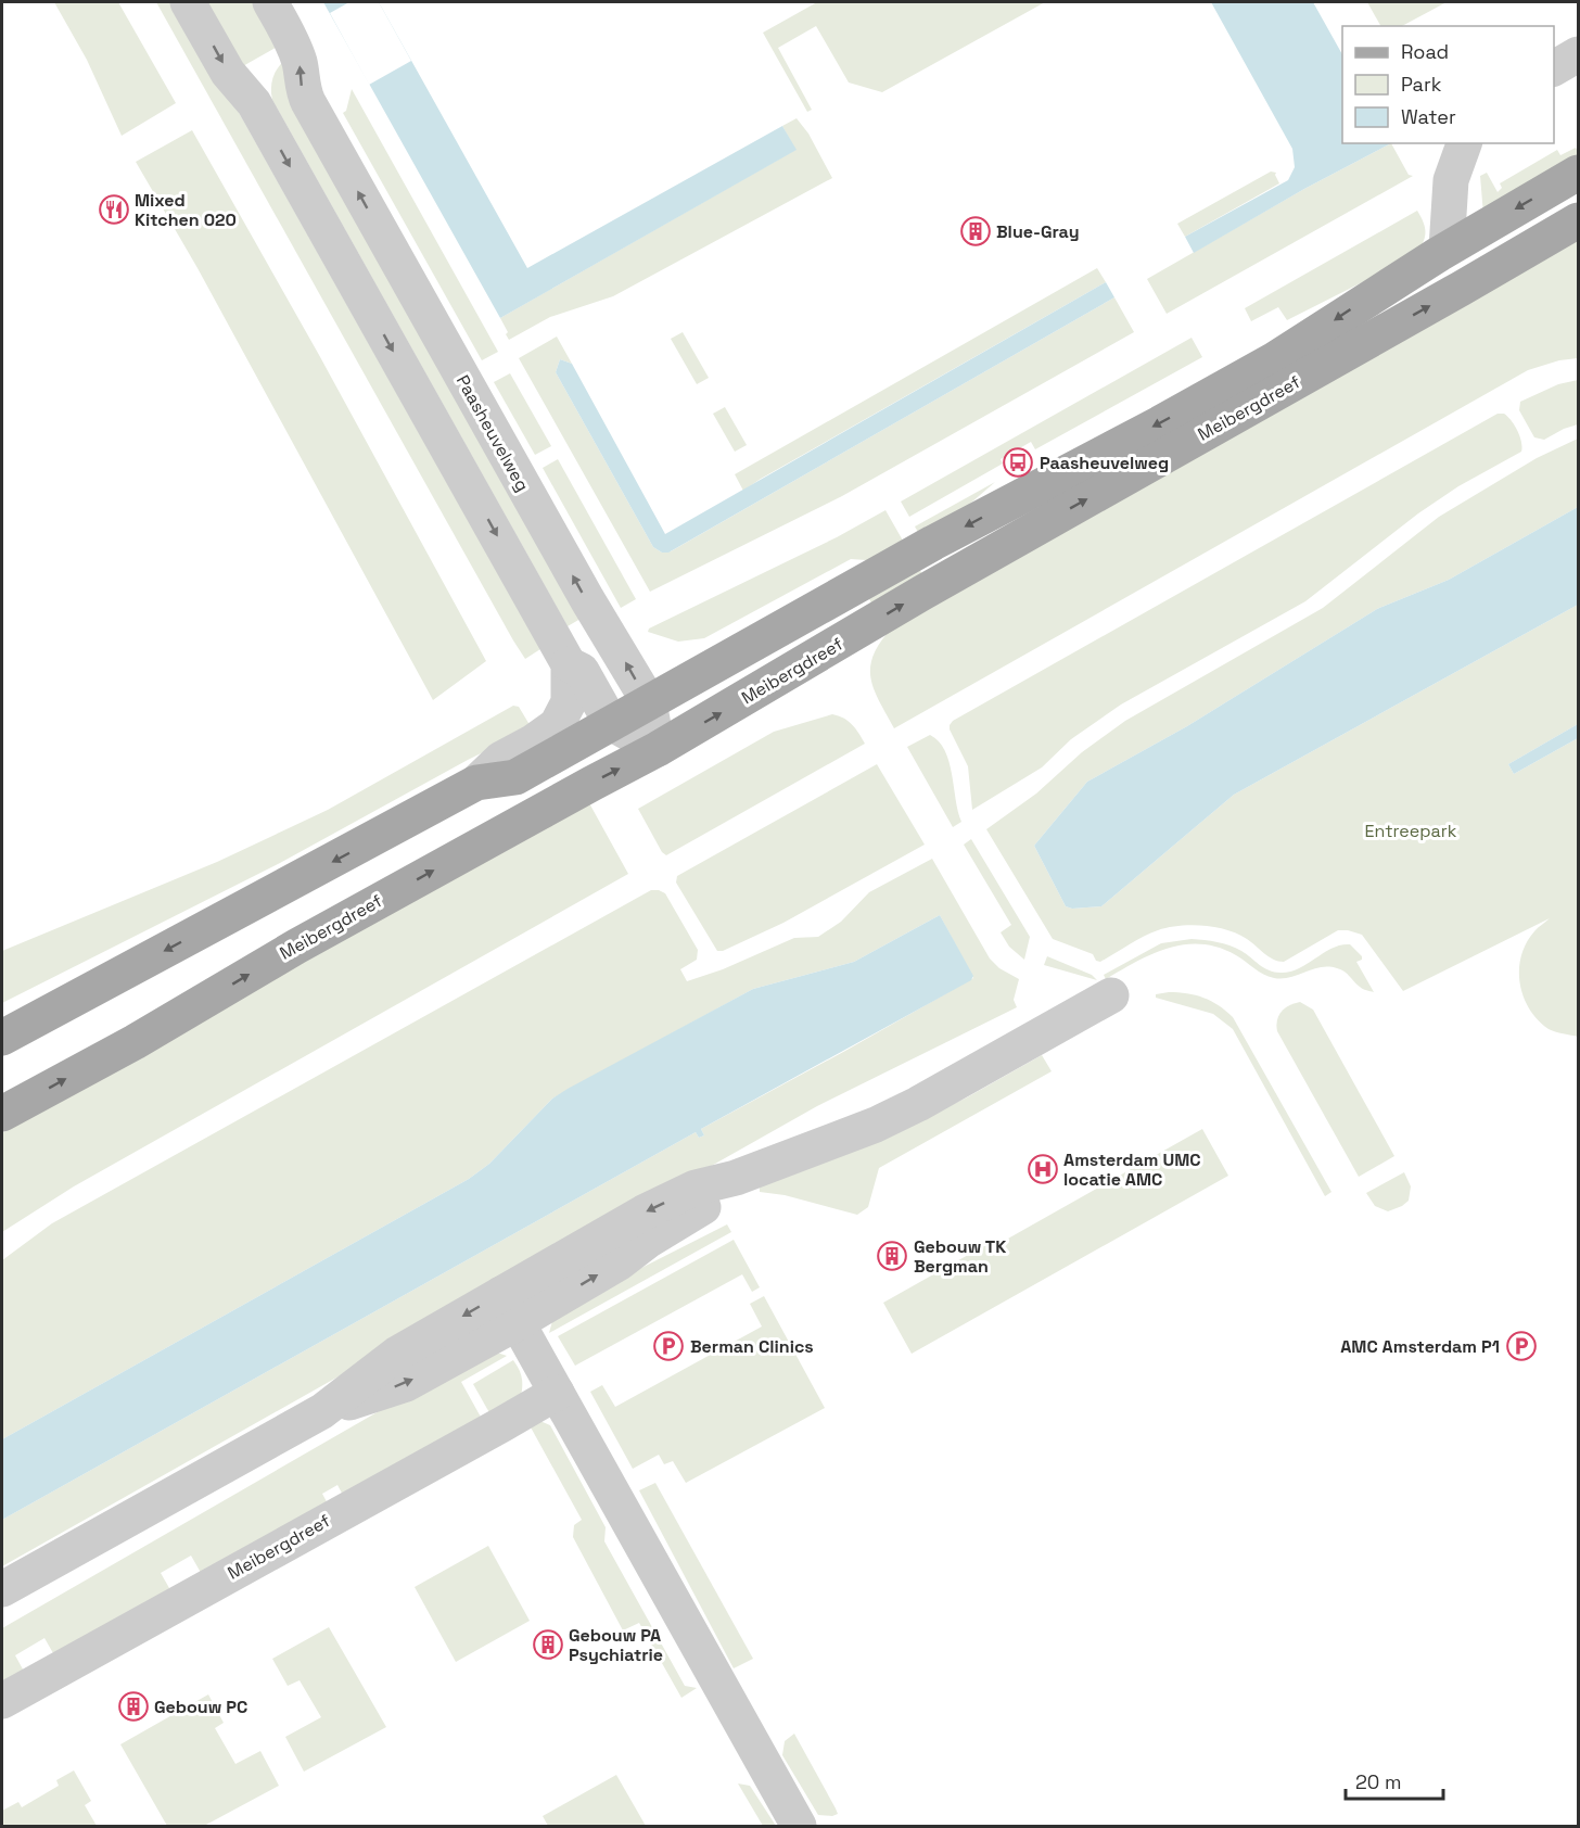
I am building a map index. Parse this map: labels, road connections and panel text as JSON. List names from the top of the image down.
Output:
{
  "streets": {
    "main road": ["Meibergdreef"],
    "street": ["Paasheuvelweg"]
  },
  "crossings": [
    ["Meibergdreef", "Paasheuvelweg"]
  ],
  "parks": ["Entreepark"],
  "places": {
    "restaurant": ["Mixed Kitchen 020"],
    "building": [
      "Blue-Gray",
      "Gebouw TK Bergman",
      "Gebouw PA Psychiatrie",
      "Gebouw PC"
    ],
    "bus stop": ["Paasheuvelweg"],
    "hospital": ["Amsterdam UMC locatie AMC"],
    "parking": ["Berman Clinics", "AMC Amsterdam P1"]
  },
  "legend": ["Road", "Park", "Water"],
  "scale_bar": "20 m"
}
